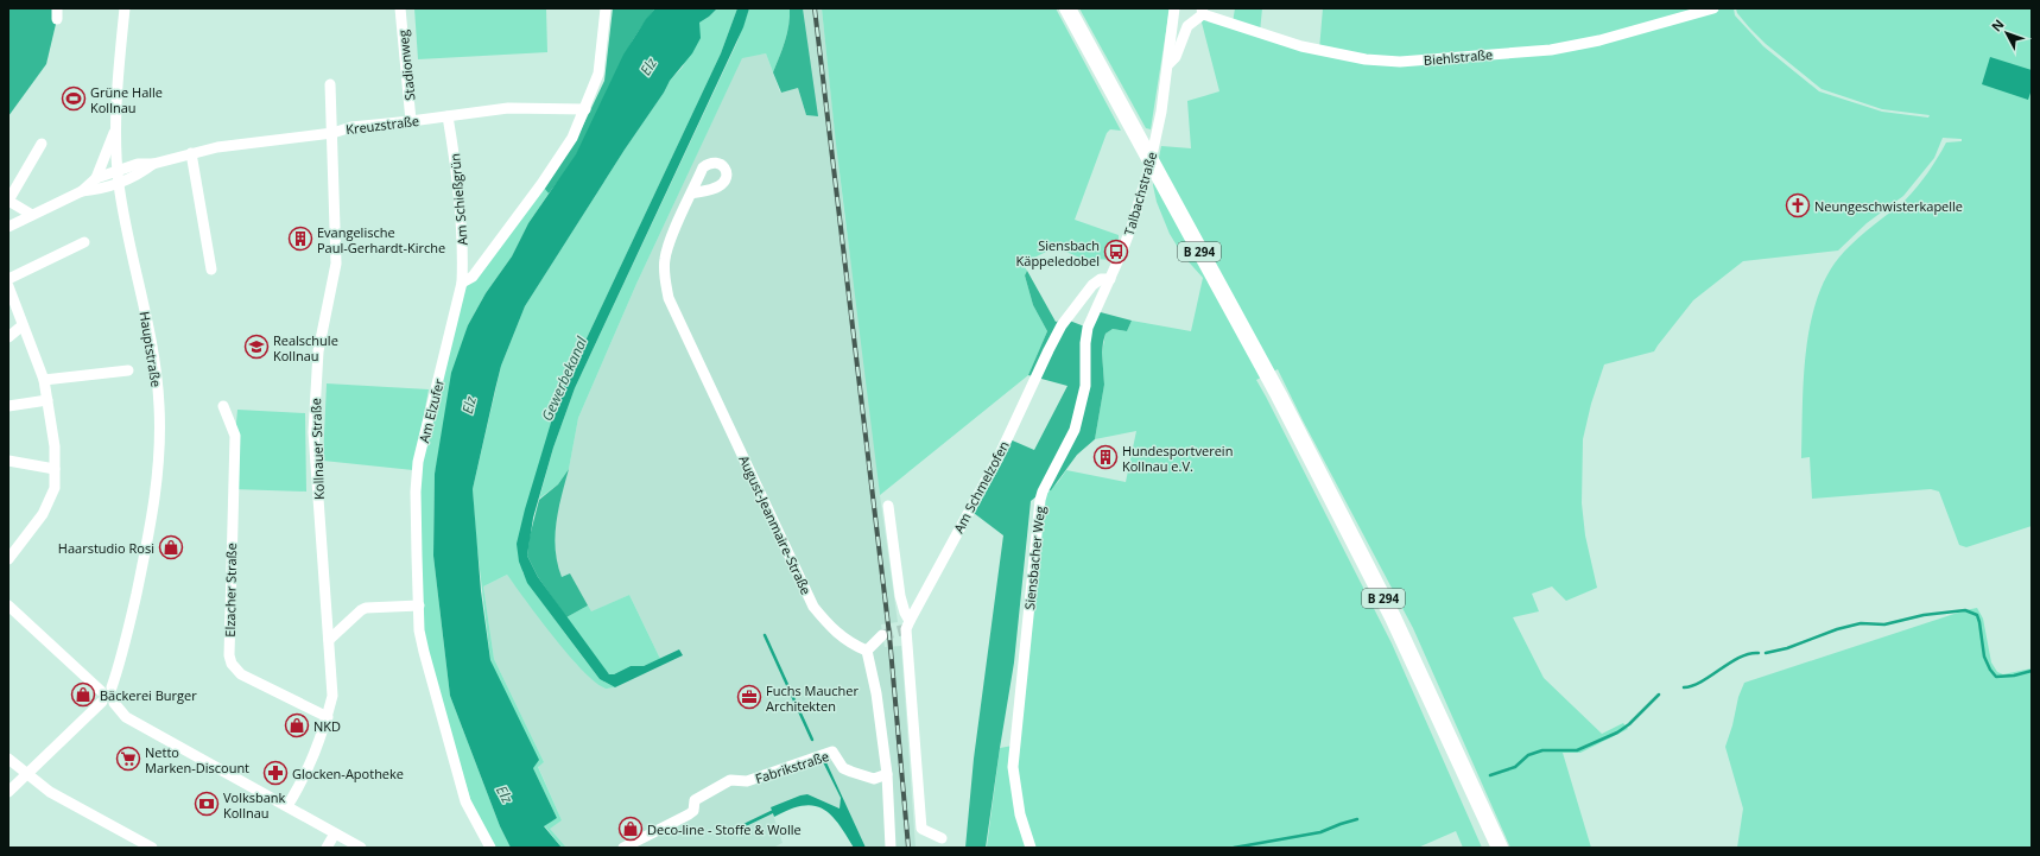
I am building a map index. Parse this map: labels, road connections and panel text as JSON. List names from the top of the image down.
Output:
{
  "streets": {
    "highway": ["B 294"],
    "street": [
      "Biehlstraße",
      "Stadionweg",
      "Kreuzstraße",
      "Talbachstraße",
      "Am Schießgrün",
      "Hauptstraße",
      "Am Elzufer",
      "Kollnauer Straße",
      "Am Schmelzofen",
      "August-Jeanmaire-Straße",
      "Siensbacher Weg",
      "Elzacher Straße",
      "Fabrikstraße"
    ]
  },
  "crossings": [
    ["Biehlstraße", "Talbachstraße"],
    ["Stadionweg", "Kreuzstraße"],
    ["Kreuzstraße", "Am Schießgrün"],
    ["Kreuzstraße", "Hauptstraße"],
    ["Kreuzstraße", "Kollnauer Straße"],
    ["Talbachstraße", "Am Schmelzofen"],
    ["Talbachstraße", "Siensbacher Weg"],
    ["Am Schießgrün", "Am Elzufer"],
    ["Kollnauer Straße", "Elzacher Straße"],
    ["Am Schmelzofen", "Siensbacher Weg"]
  ],
  "water": ["Elz", "Gewerbekanal"],
  "places": {
    "sports": ["Grüne Halle Kollnau"],
    "church": ["Neungeschwisterkapelle"],
    "building": ["Evangelische Paul-Gerhardt-Kirche", "Hundesportverein Kollnau e.V."],
    "bus stop": ["Siensbach Käppeledobel"],
    "school or university": ["Realschule Kollnau"],
    "shop": [
      "Haarstudio Rosi",
      "Bäckerei Burger",
      "NKD",
      "Deco-line - Stoffe & Wolle"
    ],
    "office": ["Fuchs Maucher Architekten"],
    "supermarket": ["Netto Marken-Discount"],
    "pharmacy": ["Glocken-Apotheke"],
    "bank": ["Volksbank Kollnau"]
  },
  "north": "top left"
}
